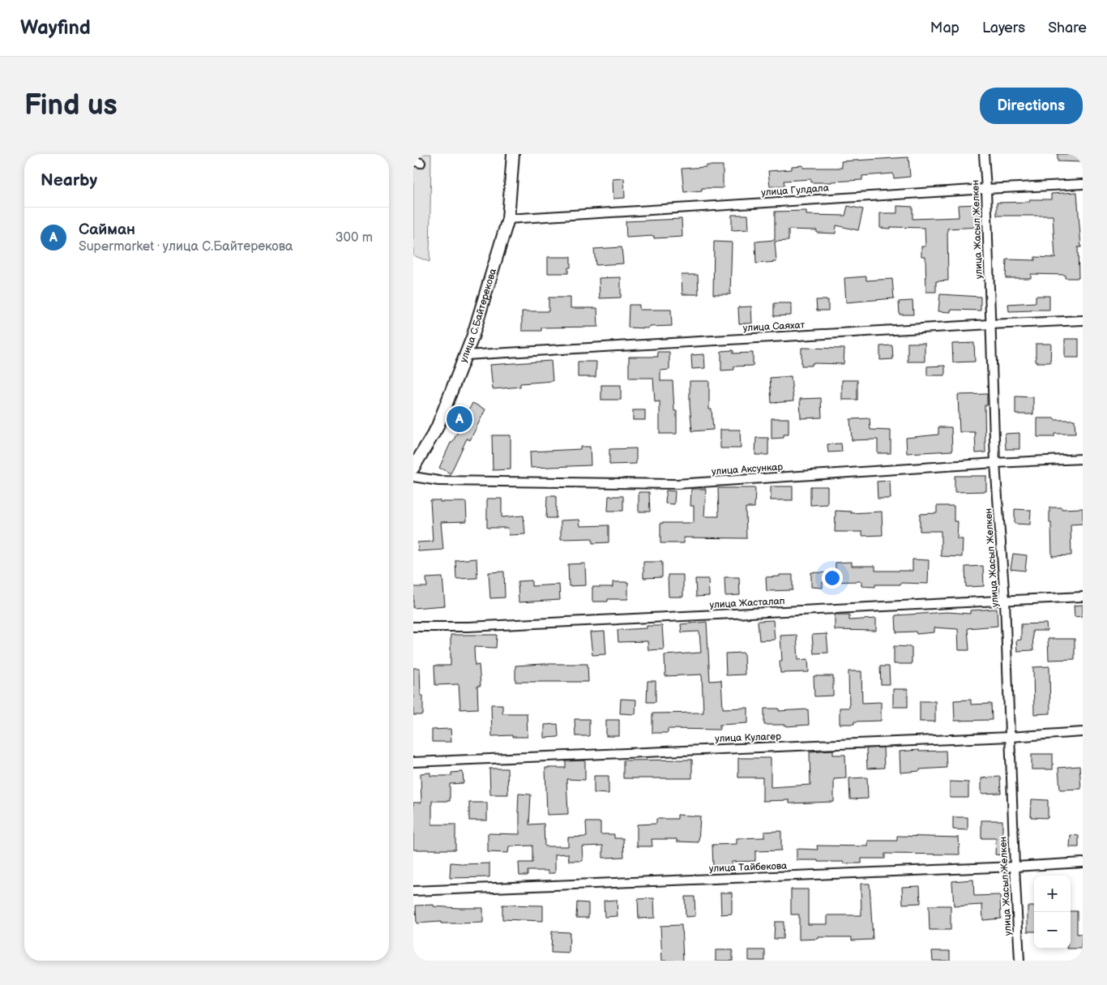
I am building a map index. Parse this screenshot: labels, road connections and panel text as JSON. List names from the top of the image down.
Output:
{
  "streets": {
    "main road": ["улица С.Байтерекова"],
    "street": [
      "улица Гулдала",
      "улица Жасыл Желкен",
      "улица Саяхат",
      "улица Аксункар",
      "улица Жасталап",
      "улица Кулагер",
      "улица Тайбекова"
    ]
  },
  "crossings": [
    ["улица Гулдала", "улица Жасыл Желкен"],
    ["улица Гулдала", "улица С.Байтерекова"],
    ["улица Жасыл Желкен", "улица Саяхат"],
    ["улица Жасыл Желкен", "улица Аксункар"],
    ["улица Жасыл Желкен", "улица Жасталап"],
    ["улица Жасыл Желкен", "улица Кулагер"],
    ["улица Жасыл Желкен", "улица Тайбекова"],
    ["улица С.Байтерекова", "улица Саяхат"]
  ],
  "page": {
    "header": "Wayfind",
    "nav": ["Map", "Layers", "Share"],
    "buttons": "Directions",
    "title": "Find us",
    "heading": "Nearby",
    "list": [
      {
        "mark": "A",
        "name": "Сайман",
        "note": "Supermarket · улица С.Байтерекова",
        "value": "300 m"
      }
    ],
    "pins": "A",
    "map_buttons": ["+", "−"]
  }
}
